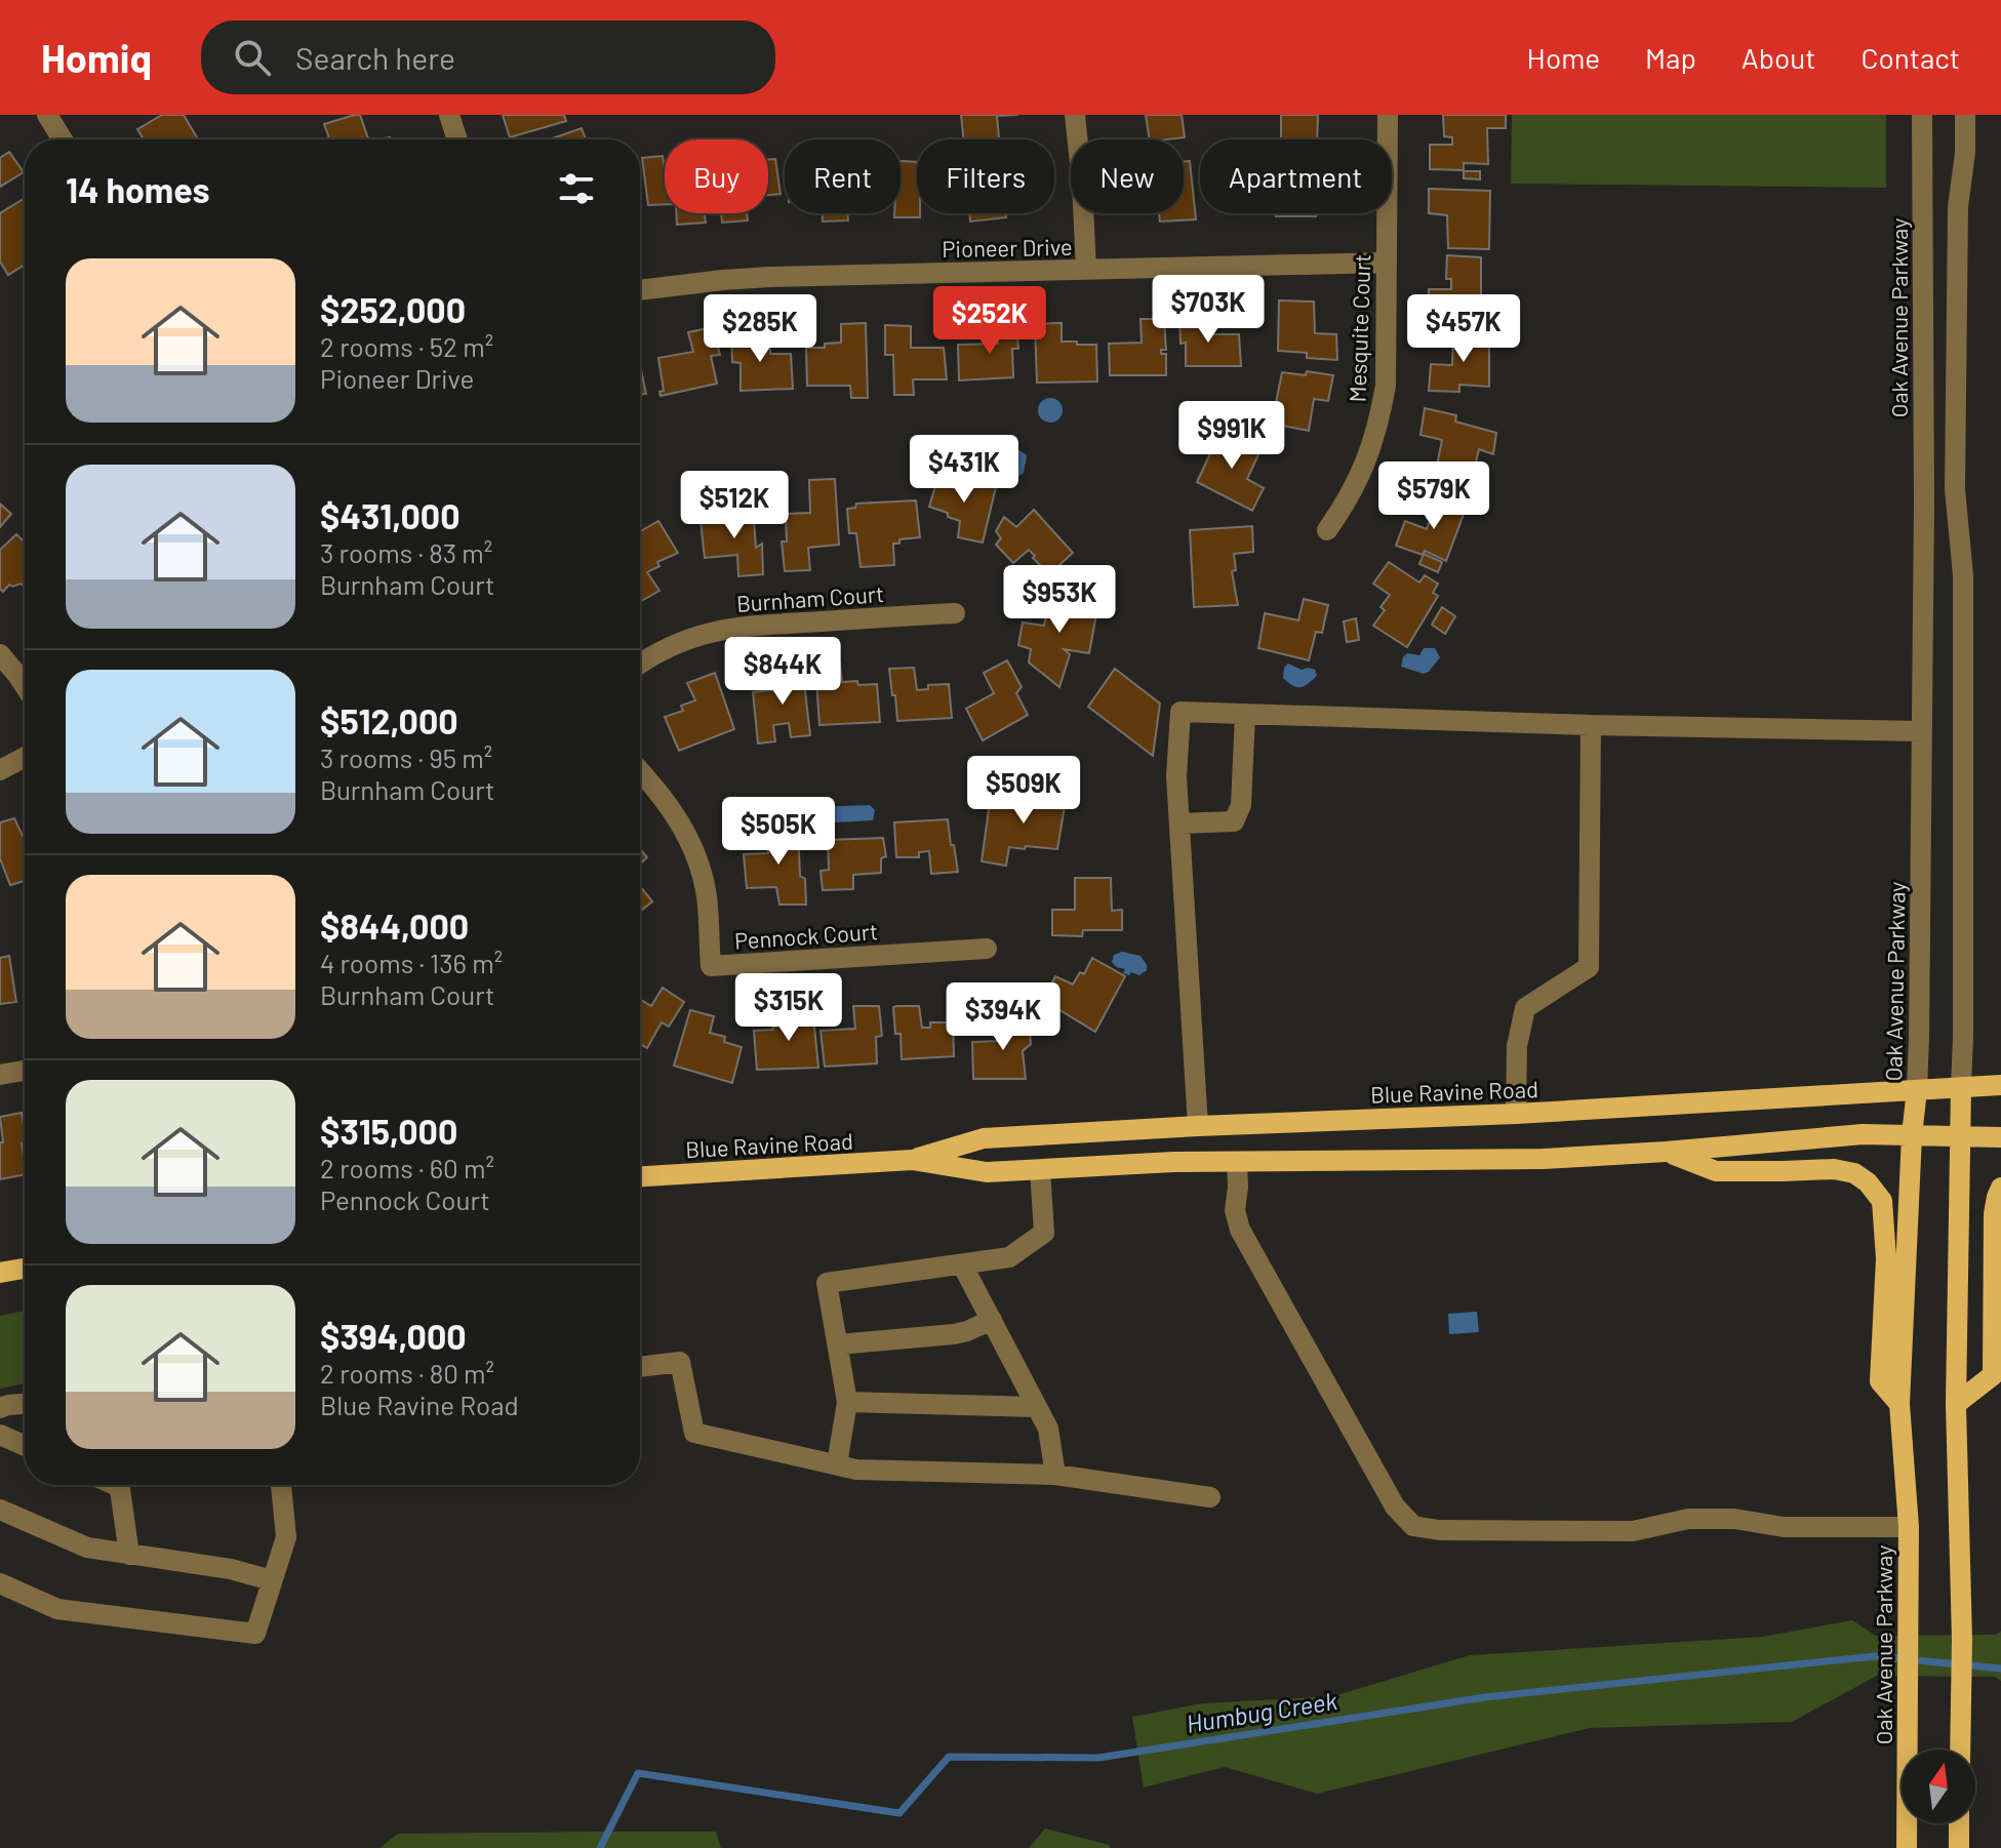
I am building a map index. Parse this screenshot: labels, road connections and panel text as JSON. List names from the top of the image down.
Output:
{
  "streets": {
    "main road": ["Oak Avenue Parkway", "Blue Ravine Road"],
    "street": [
      "Pioneer Drive",
      "Mesquite Court",
      "Burnham Court",
      "Pennock Court"
    ]
  },
  "crossings": [
    ["Pioneer Drive", "Mesquite Court"],
    ["Oak Avenue Parkway", "Blue Ravine Road"]
  ],
  "water": ["Humbug Creek"],
  "north": "top",
  "page": {
    "header": "Homiq",
    "search": "Search here",
    "nav": [
      "Home",
      "Map",
      "About",
      "Contact"
    ],
    "chip": [
      "Buy",
      "Rent",
      "Filters",
      "New",
      "Apartment"
    ],
    "heading": "14 homes",
    "list": [
      {
        "name": "$252,000",
        "note": "2 rooms · 52 m² · Pioneer Drive"
      },
      {
        "name": "$431,000",
        "note": "3 rooms · 83 m² · Burnham Court"
      },
      {
        "name": "$512,000",
        "note": "3 rooms · 95 m² · Burnham Court"
      },
      {
        "name": "$844,000",
        "note": "4 rooms · 136 m² · Burnham Court"
      },
      {
        "name": "$315,000",
        "note": "2 rooms · 60 m² · Pennock Court"
      },
      {
        "name": "$394,000",
        "note": "2 rooms · 80 m² · Blue Ravine Road"
      }
    ],
    "price": [
      "$703K",
      "$252K",
      "$285K",
      "$457K",
      "$991K",
      "$431K",
      "$579K",
      "$512K",
      "$953K",
      "$844K",
      "$509K",
      "$505K",
      "$315K",
      "$394K"
    ]
  }
}
